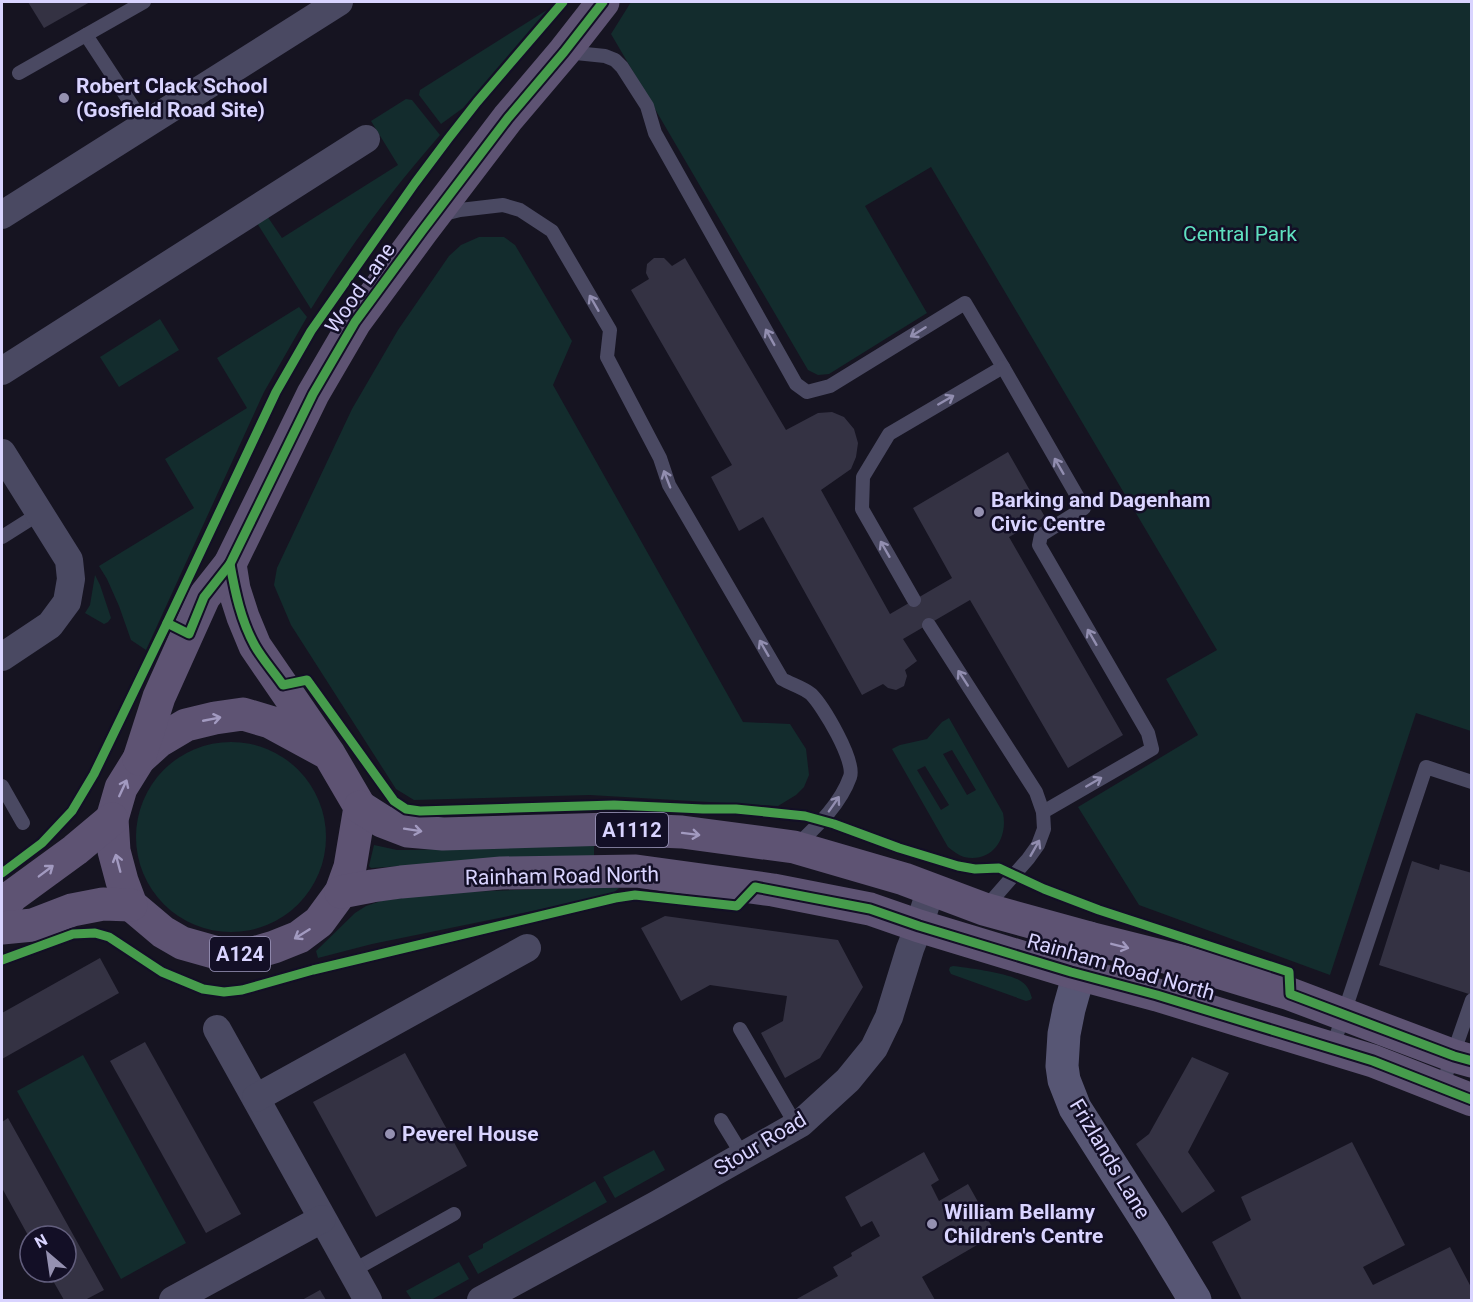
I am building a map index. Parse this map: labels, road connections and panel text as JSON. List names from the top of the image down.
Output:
{
  "streets": {
    "main road": [
      "Wood Lane",
      "A1112",
      "Rainham Road North",
      "A124"
    ],
    "street": ["Stour Road", "Frizlands Lane"]
  },
  "crossings": [
    ["Rainham Road North", "A124"],
    ["Rainham Road North", "Stour Road"],
    ["Rainham Road North", "Frizlands Lane"]
  ],
  "parks": ["Central Park"],
  "places": [
    "Robert Clack School (Gosfield Road Site)",
    "Barking and Dagenham Civic Centre",
    "Peverel House",
    "William Bellamy Children's Centre"
  ],
  "north": "top left"
}
